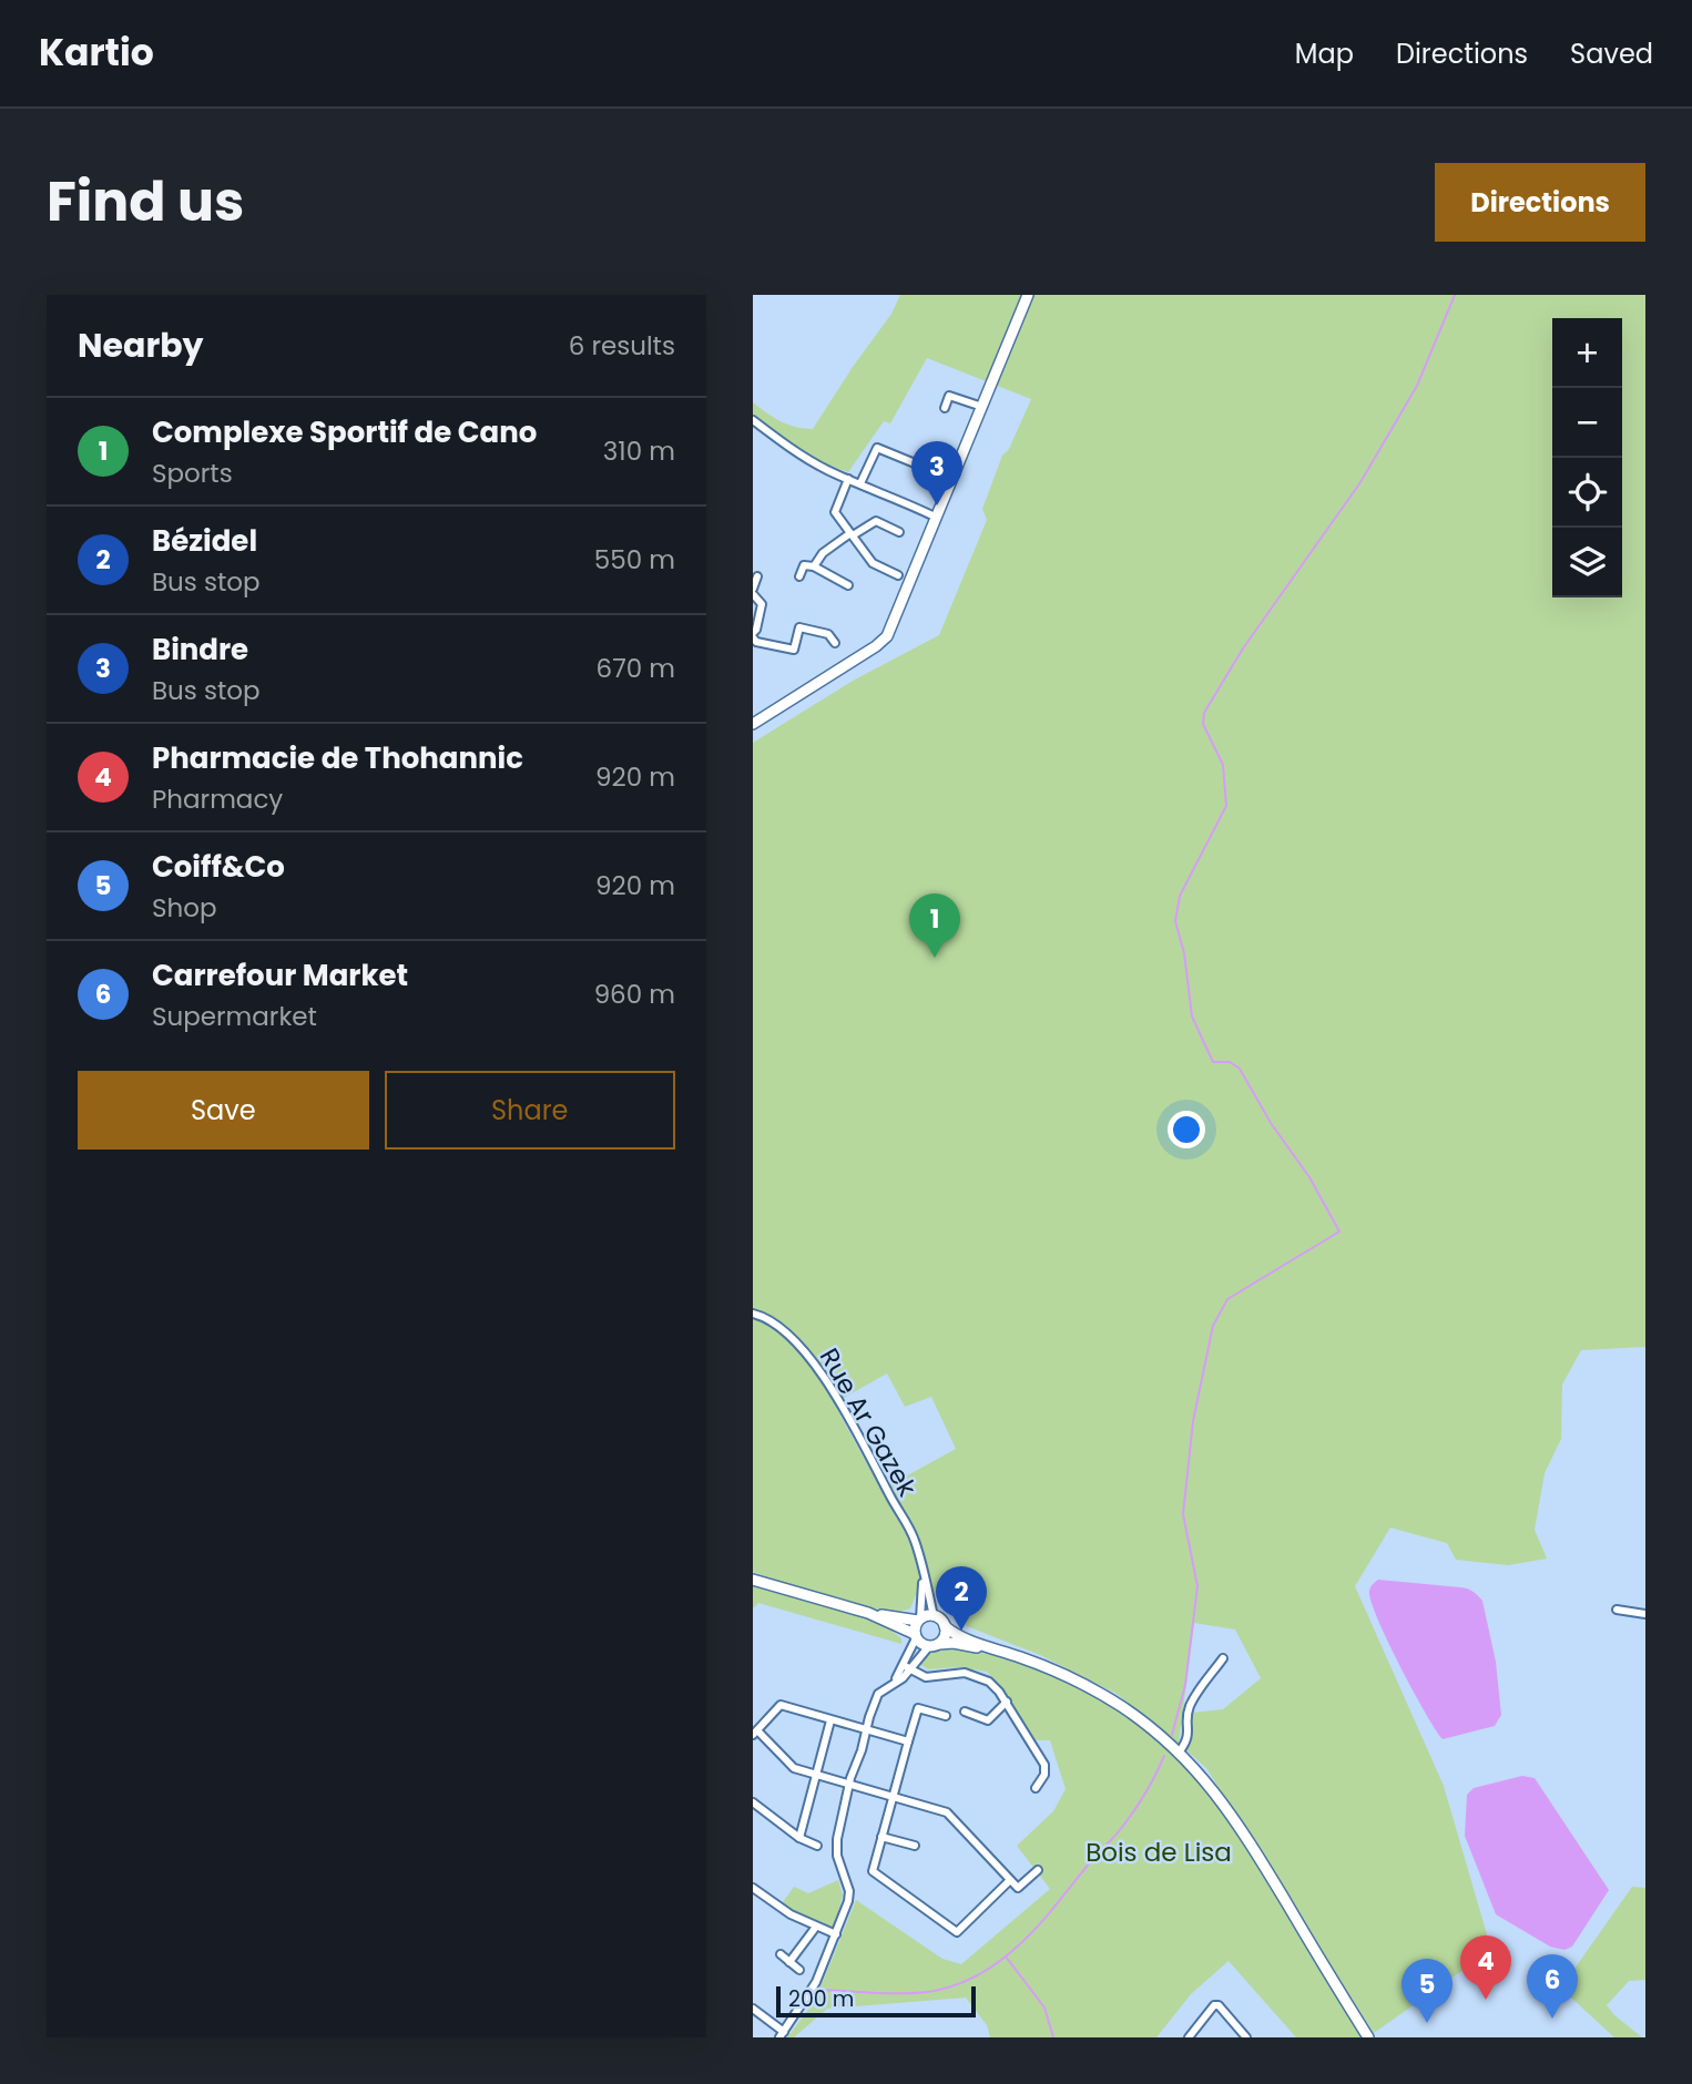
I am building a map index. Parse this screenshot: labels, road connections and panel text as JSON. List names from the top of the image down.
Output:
{
  "streets": {
    "street": ["Rue Ar Gazek"]
  },
  "parks": ["Bois de Lisa"],
  "scale_bar": "200 m",
  "page": {
    "header": "Kartio",
    "nav": ["Map", "Directions", "Saved"],
    "title": "Find us",
    "buttons": [
      "Directions",
      ["Save", "Share"]
    ],
    "heading": ["Nearby", "6 results"],
    "map_buttons": ["+", "−"],
    "list": [
      {
        "mark": "1",
        "name": "Complexe Sportif de Cano",
        "note": "Sports",
        "value": "310 m"
      },
      {
        "mark": "2",
        "name": "Bézidel",
        "note": "Bus stop",
        "value": "550 m"
      },
      {
        "mark": "3",
        "name": "Bindre",
        "note": "Bus stop",
        "value": "670 m"
      },
      {
        "mark": "4",
        "name": "Pharmacie de Thohannic",
        "note": "Pharmacy",
        "value": "920 m"
      },
      {
        "mark": "5",
        "name": "Coiff&Co",
        "note": "Shop",
        "value": "920 m"
      },
      {
        "mark": "6",
        "name": "Carrefour Market",
        "note": "Supermarket",
        "value": "960 m"
      }
    ],
    "pins": [
      "3",
      "1",
      "2",
      "4",
      "6",
      "5"
    ],
    "scale": "200 m"
  }
}
